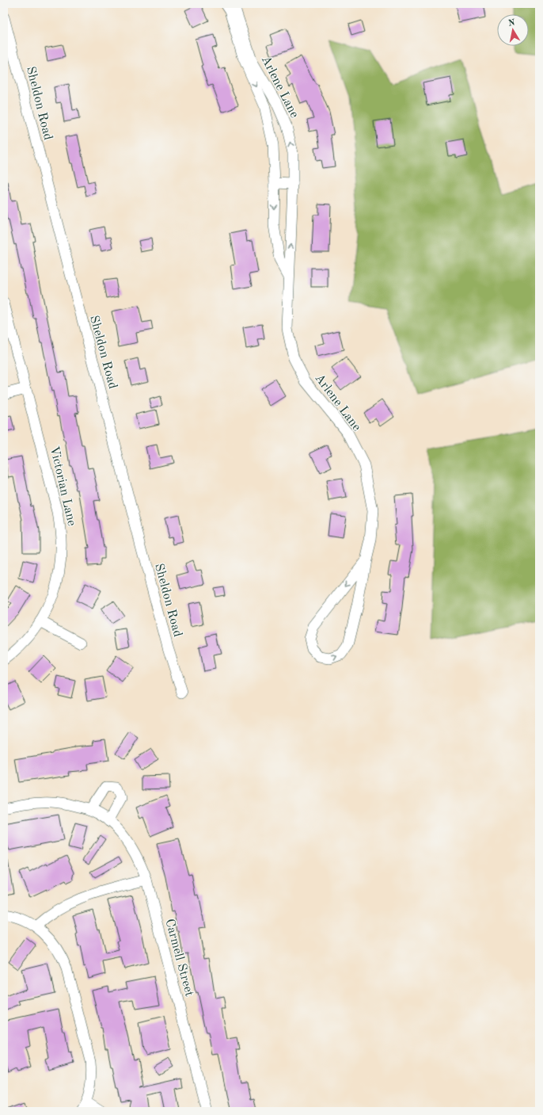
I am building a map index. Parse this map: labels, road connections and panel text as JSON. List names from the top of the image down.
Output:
{
  "streets": {
    "street": [
      "Arlene Lane",
      "Sheldon Road",
      "Victorian Lane",
      "Carmell Street"
    ]
  },
  "north": "top"
}
